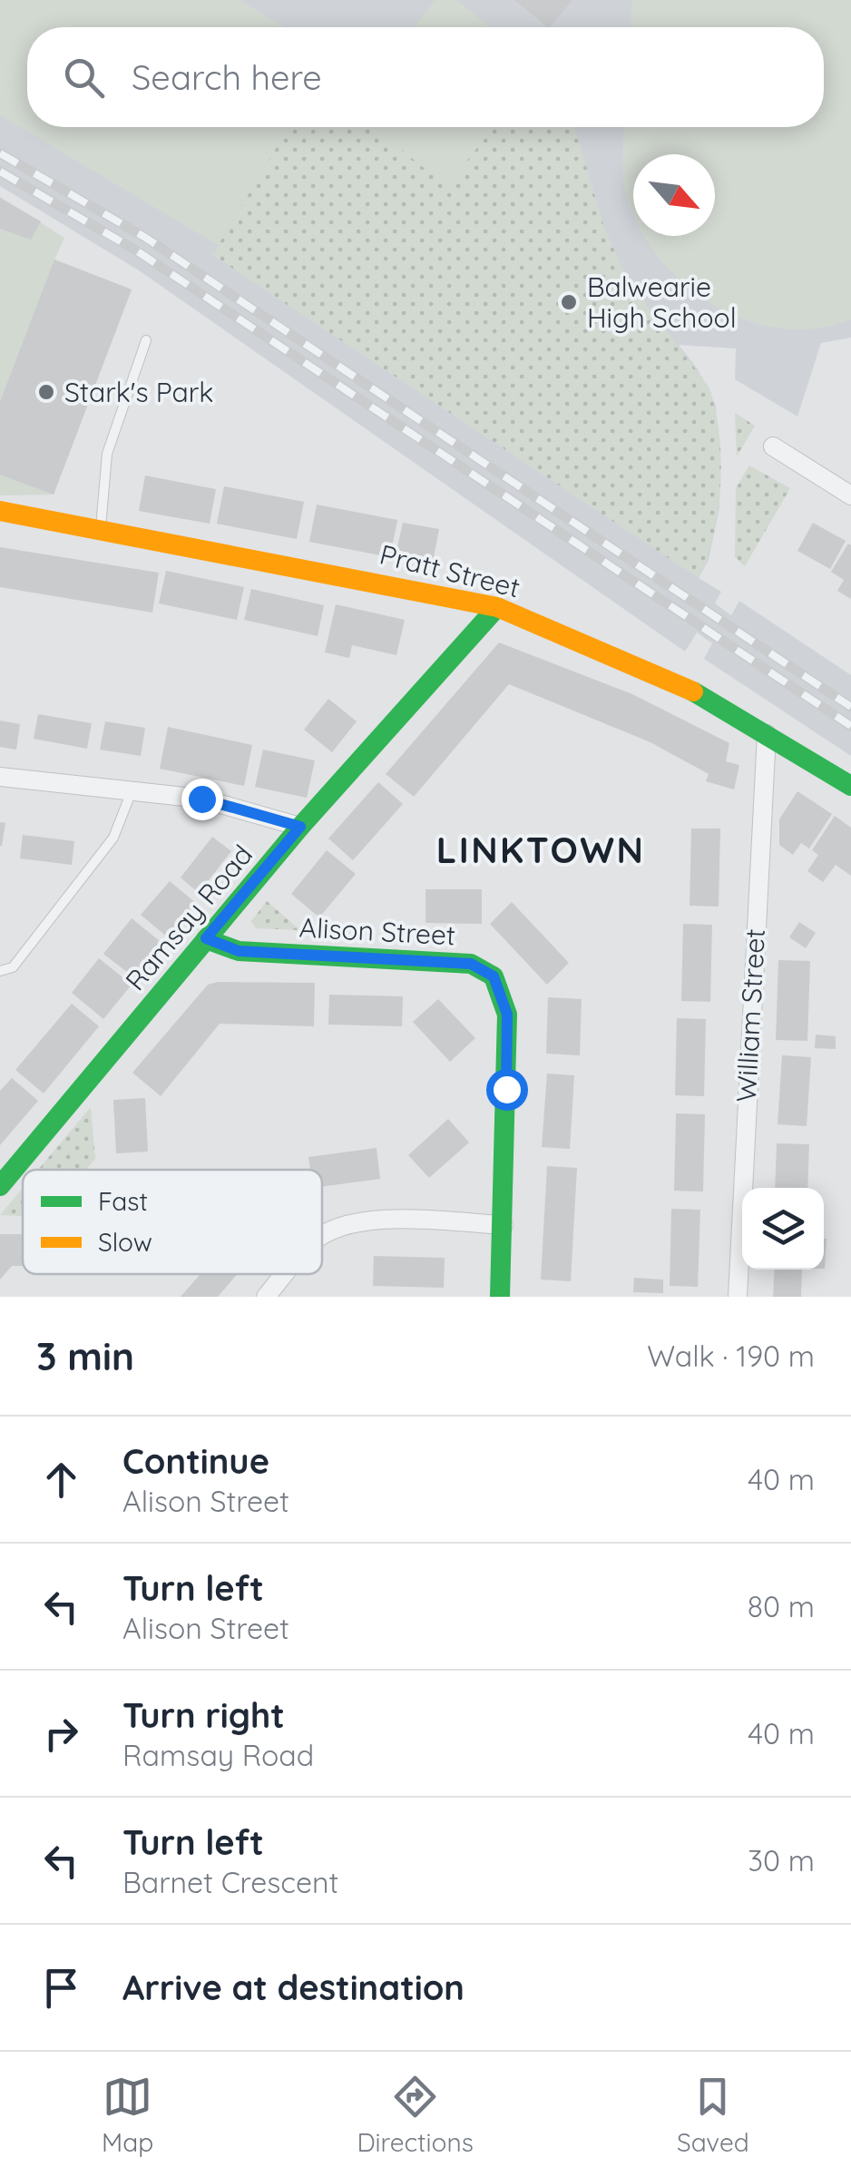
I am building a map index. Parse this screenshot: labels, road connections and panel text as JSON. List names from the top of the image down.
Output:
{
  "streets": {
    "street": [
      "Pratt Street",
      "Ramsay Road",
      "Alison Street",
      "William Street"
    ]
  },
  "crossings": [
    ["Pratt Street", "Ramsay Road"],
    ["Pratt Street", "William Street"],
    ["Ramsay Road", "Alison Street"]
  ],
  "districts": ["LINKTOWN"],
  "places": ["Balwearie High School", "Stark's Park"],
  "legend": ["Fast", "Slow"],
  "north": "bottom right",
  "page": {
    "search": "Search here",
    "heading": ["3 min", "Walk · 190 m"],
    "list": [
      ["Continue", "Alison Street", "40 m"],
      ["Turn left", "Alison Street", "80 m"],
      ["Turn right", "Ramsay Road", "40 m"],
      ["Turn left", "Barnet Crescent", "30 m"],
      "Arrive at destination"
    ],
    "nav": ["Map", "Directions", "Saved"]
  }
}
